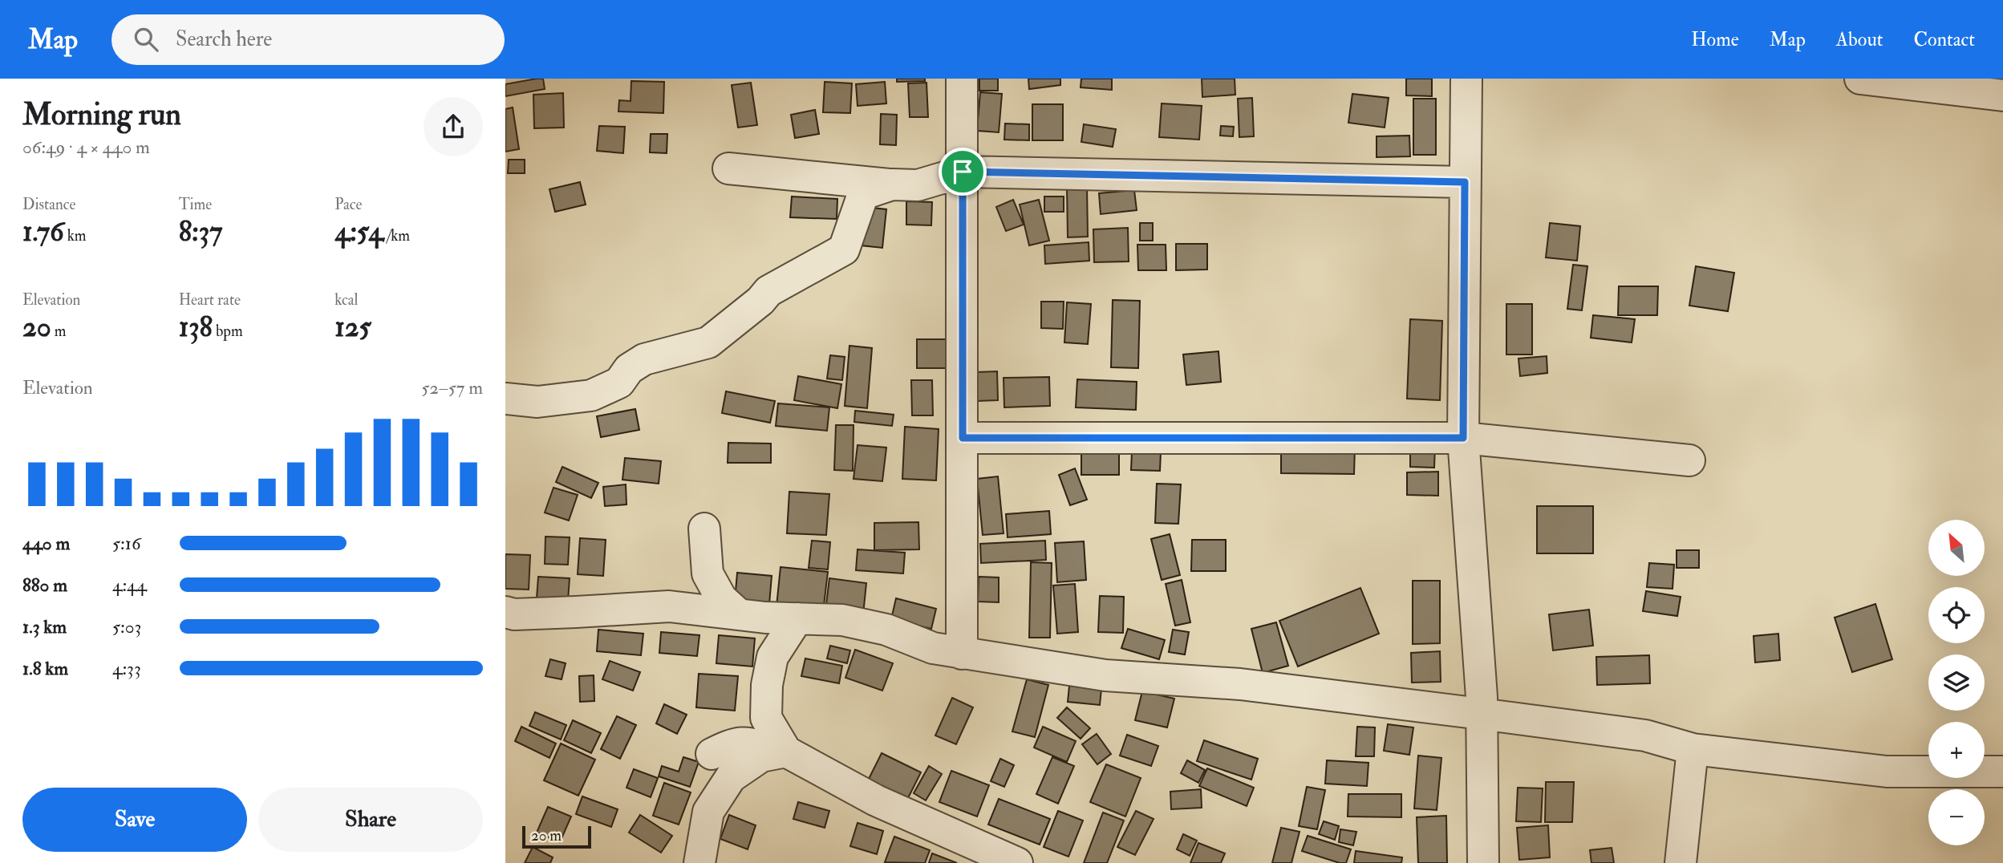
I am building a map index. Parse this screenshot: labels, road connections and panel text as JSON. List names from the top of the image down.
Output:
{
  "scale_bar": "20 m",
  "north": "top left",
  "page": {
    "header": "Map",
    "search": "Search here",
    "nav": [
      "Home",
      "Map",
      "About",
      "Contact"
    ],
    "heading": ["Morning run", "06:49 · 4 × 440 m"],
    "stats": [
      ["Distance", "1.76 km"],
      ["Time", "8:37"],
      ["Pace", "4:54 /km"],
      ["Elevation", "20 m"],
      ["Heart rate", "138 bpm"],
      ["kcal", "125"]
    ],
    "chart": ["Elevation", "52–57 m"],
    "map_buttons": ["+", "−"],
    "list": [
      {
        "name": "440 m",
        "note": "5:16"
      },
      {
        "name": "880 m",
        "note": "4:44"
      },
      {
        "name": "1.3 km",
        "note": "5:03"
      },
      {
        "name": "1.8 km",
        "note": "4:33"
      }
    ],
    "buttons": ["Save", "Share"],
    "scale": "20 m"
  }
}
